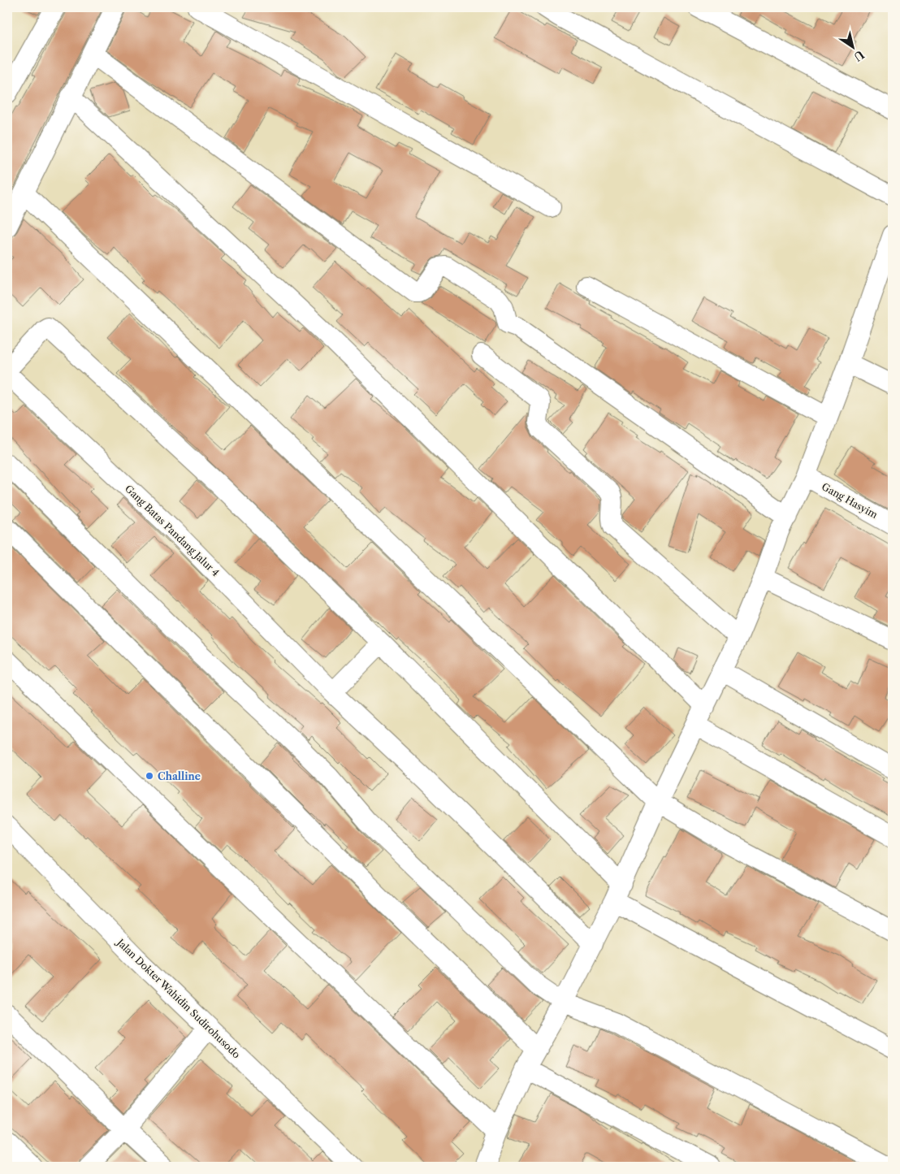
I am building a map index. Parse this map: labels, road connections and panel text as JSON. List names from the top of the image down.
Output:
{
  "streets": {
    "street": ["Gang Hasyim", "Gang Batas Pandang Jalur 4", "Jalan Dokter Wahidin Sudirohusodo"]
  },
  "places": ["Challine"],
  "north": "bottom right"
}
